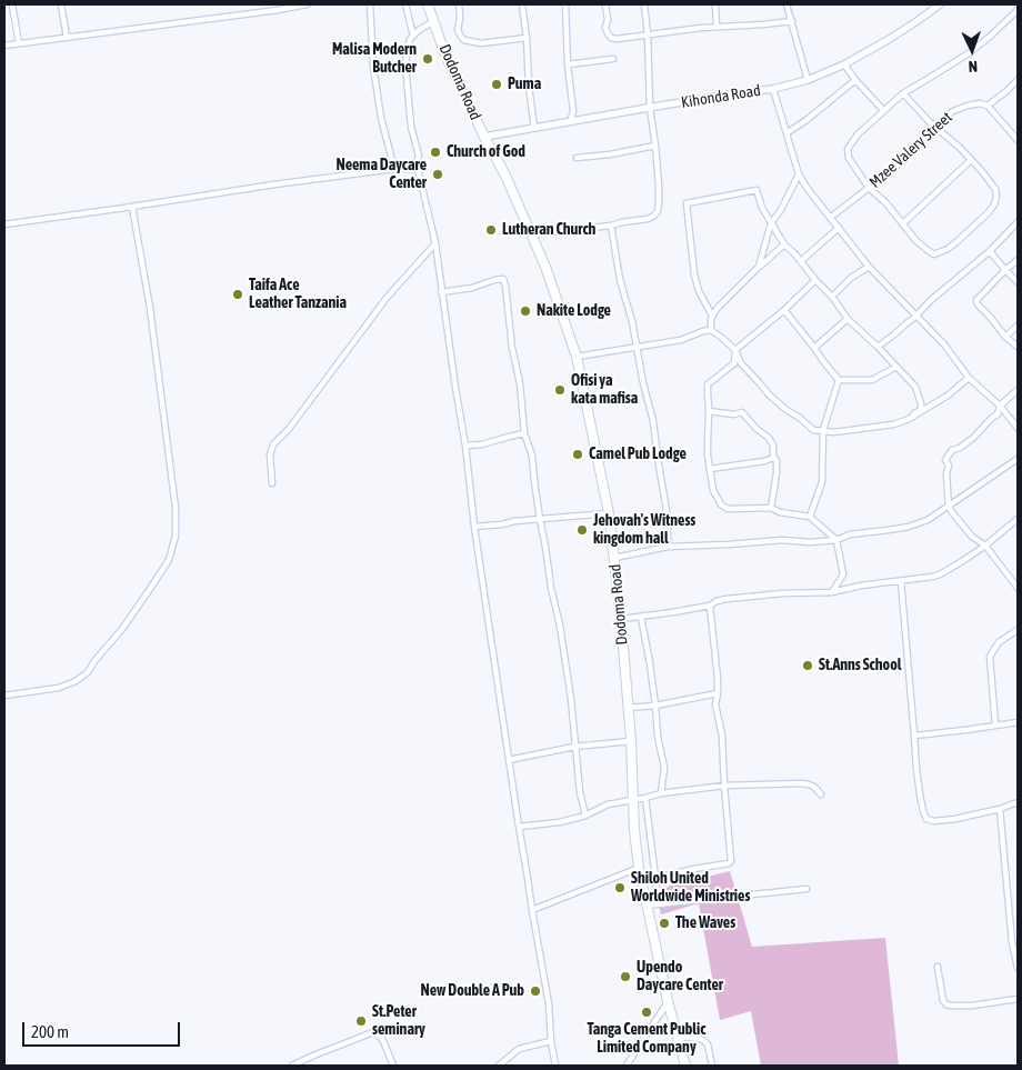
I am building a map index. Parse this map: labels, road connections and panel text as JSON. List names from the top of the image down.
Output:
{
  "streets": {
    "highway": ["Dodoma Road"],
    "street": ["Kihonda Road", "Mzee Valery Street"]
  },
  "crossings": [
    ["Dodoma Road", "Kihonda Road"]
  ],
  "places": [
    "Malisa Modern Butcher",
    "Puma",
    "Church of God",
    "Neema Daycare Center",
    "Lutheran Church",
    "Taifa Ace Leather Tanzania",
    "Nakite Lodge",
    "Ofisi ya kata mafisa",
    "Camel Pub Lodge",
    "Jehovah's Witness kingdom hall",
    "St.Anns School",
    "Shiloh United Worldwide Ministries",
    "The Waves",
    "Upendo Daycare Center",
    "New Double A Pub",
    "Tanga Cement Public Limited Company",
    "St.Peter seminary"
  ],
  "scale_bar": "200 m",
  "north": "bottom"
}
